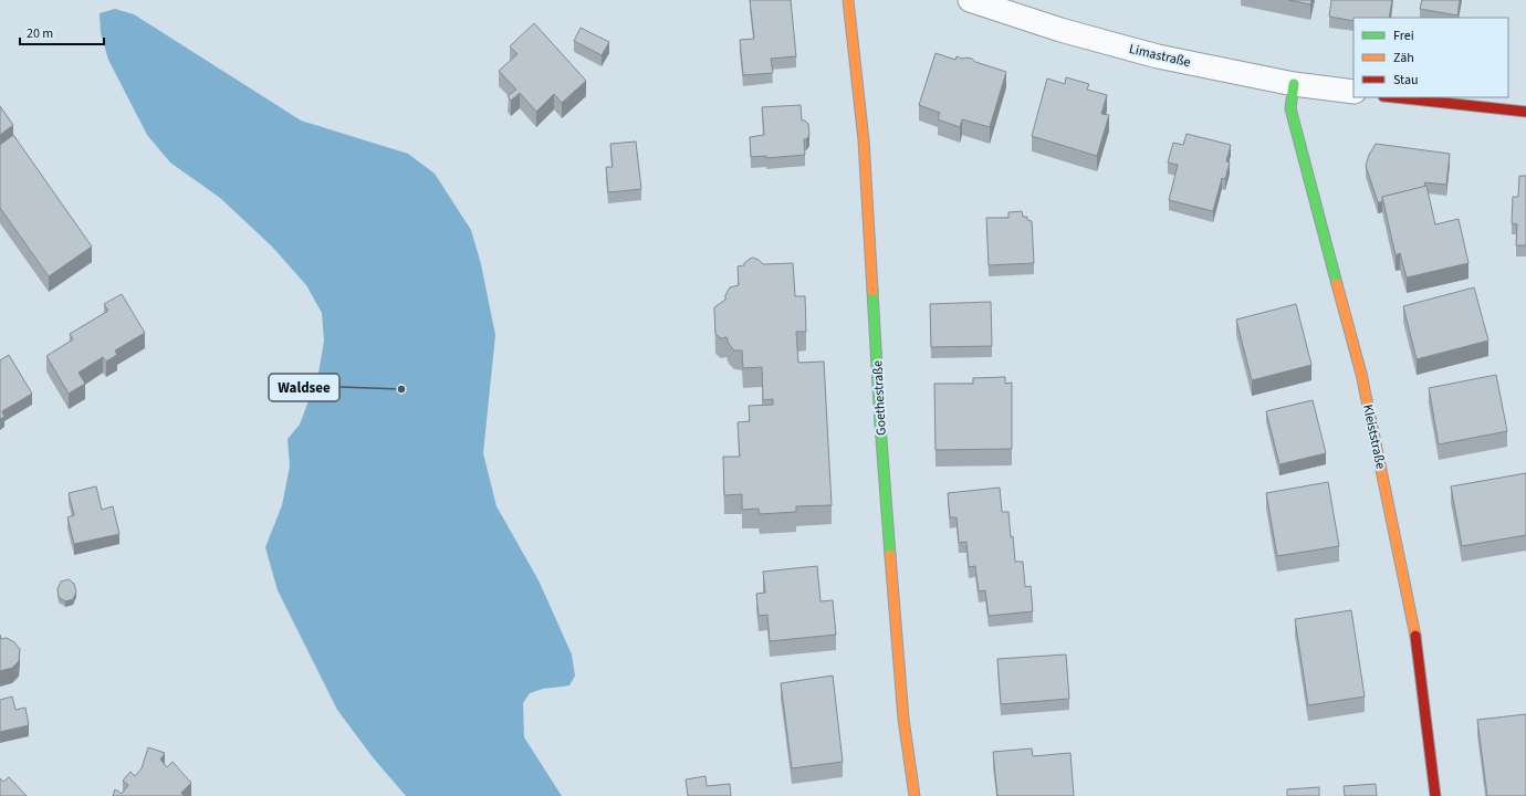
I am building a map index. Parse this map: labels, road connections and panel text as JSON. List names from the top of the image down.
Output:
{
  "streets": {
    "street": ["Limastraße", "Goethestraße", "Kleiststraße"]
  },
  "crossings": [
    ["Limastraße", "Kleiststraße"]
  ],
  "places": ["Waldsee"],
  "legend": ["Frei", "Zäh", "Stau"],
  "scale_bar": "20 m"
}
